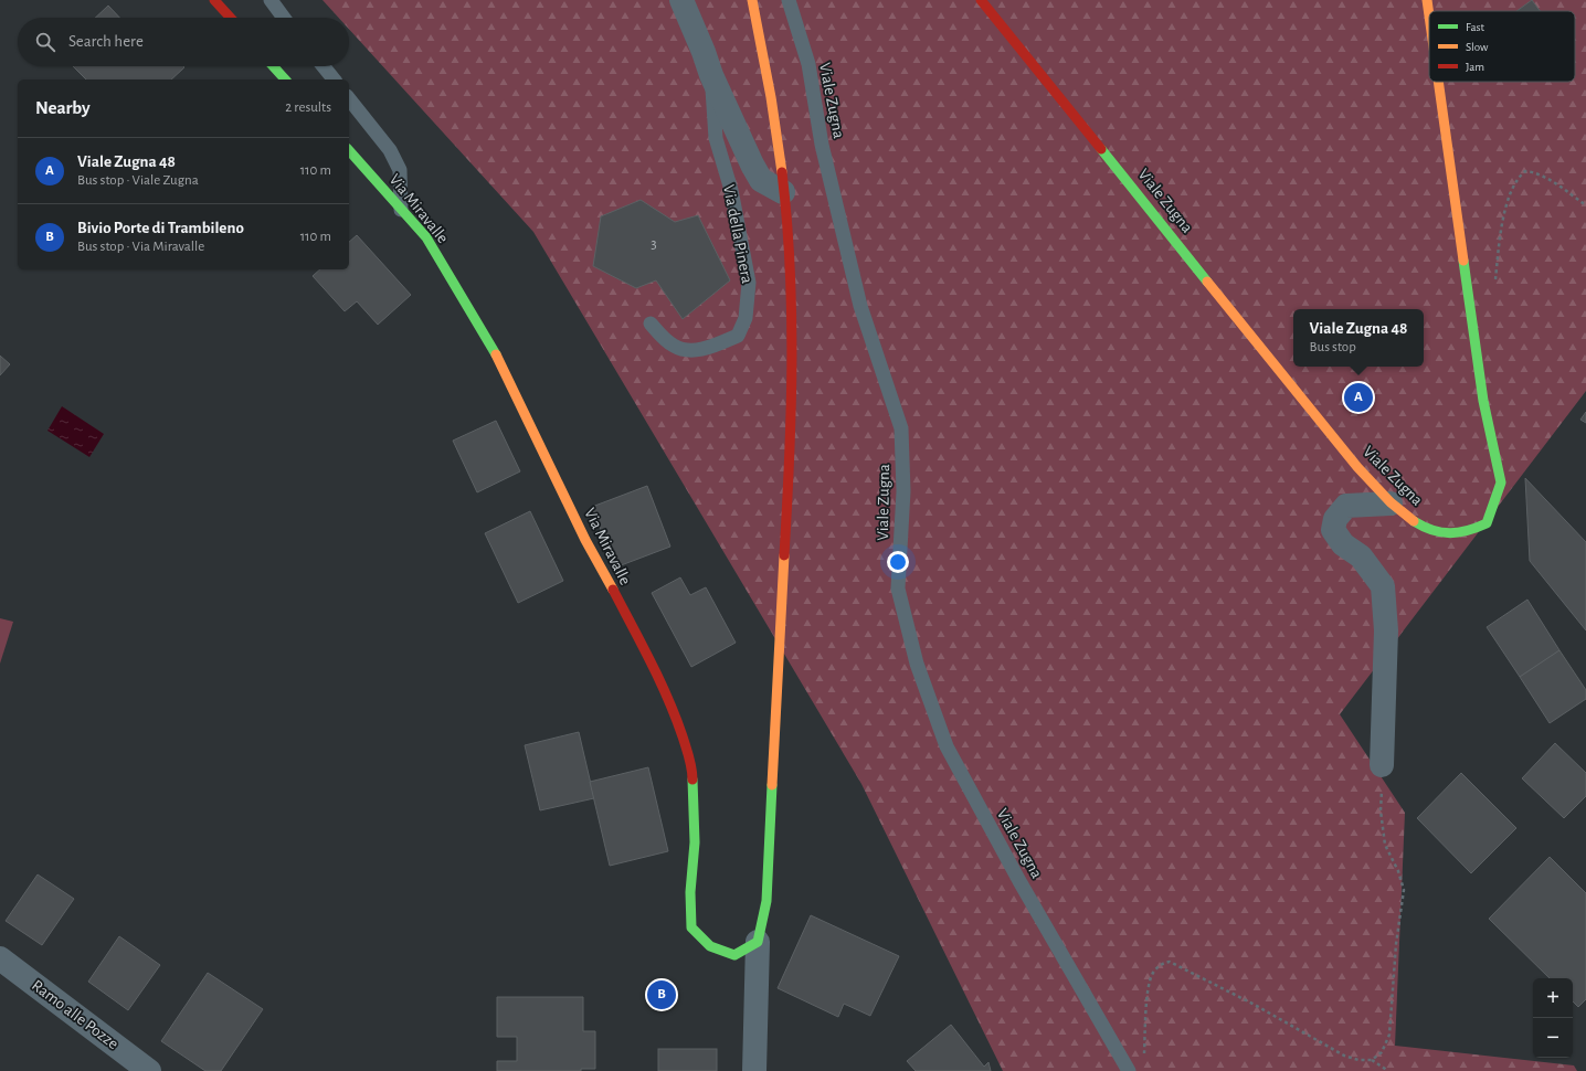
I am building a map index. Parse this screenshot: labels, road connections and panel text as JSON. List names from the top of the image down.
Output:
{
  "streets": {
    "street": [
      "Viale Zugna",
      "Via Miravalle",
      "Via della Pinera",
      "Ramo alle Pozze"
    ]
  },
  "house_numbers": ["3"],
  "legend": ["Fast", "Slow", "Jam"],
  "page": {
    "search": "Search here",
    "heading": ["Nearby", "2 results"],
    "list": [
      {
        "mark": "A",
        "name": "Viale Zugna 48",
        "note": "Bus stop · Viale Zugna",
        "value": "110 m"
      },
      {
        "mark": "B",
        "name": "Bivio Porte di Trambileno",
        "note": "Bus stop · Via Miravalle",
        "value": "110 m"
      }
    ],
    "popup": ["Viale Zugna 48", "Bus stop"],
    "pins": ["A", "B"],
    "map_buttons": ["+", "−"]
  }
}
